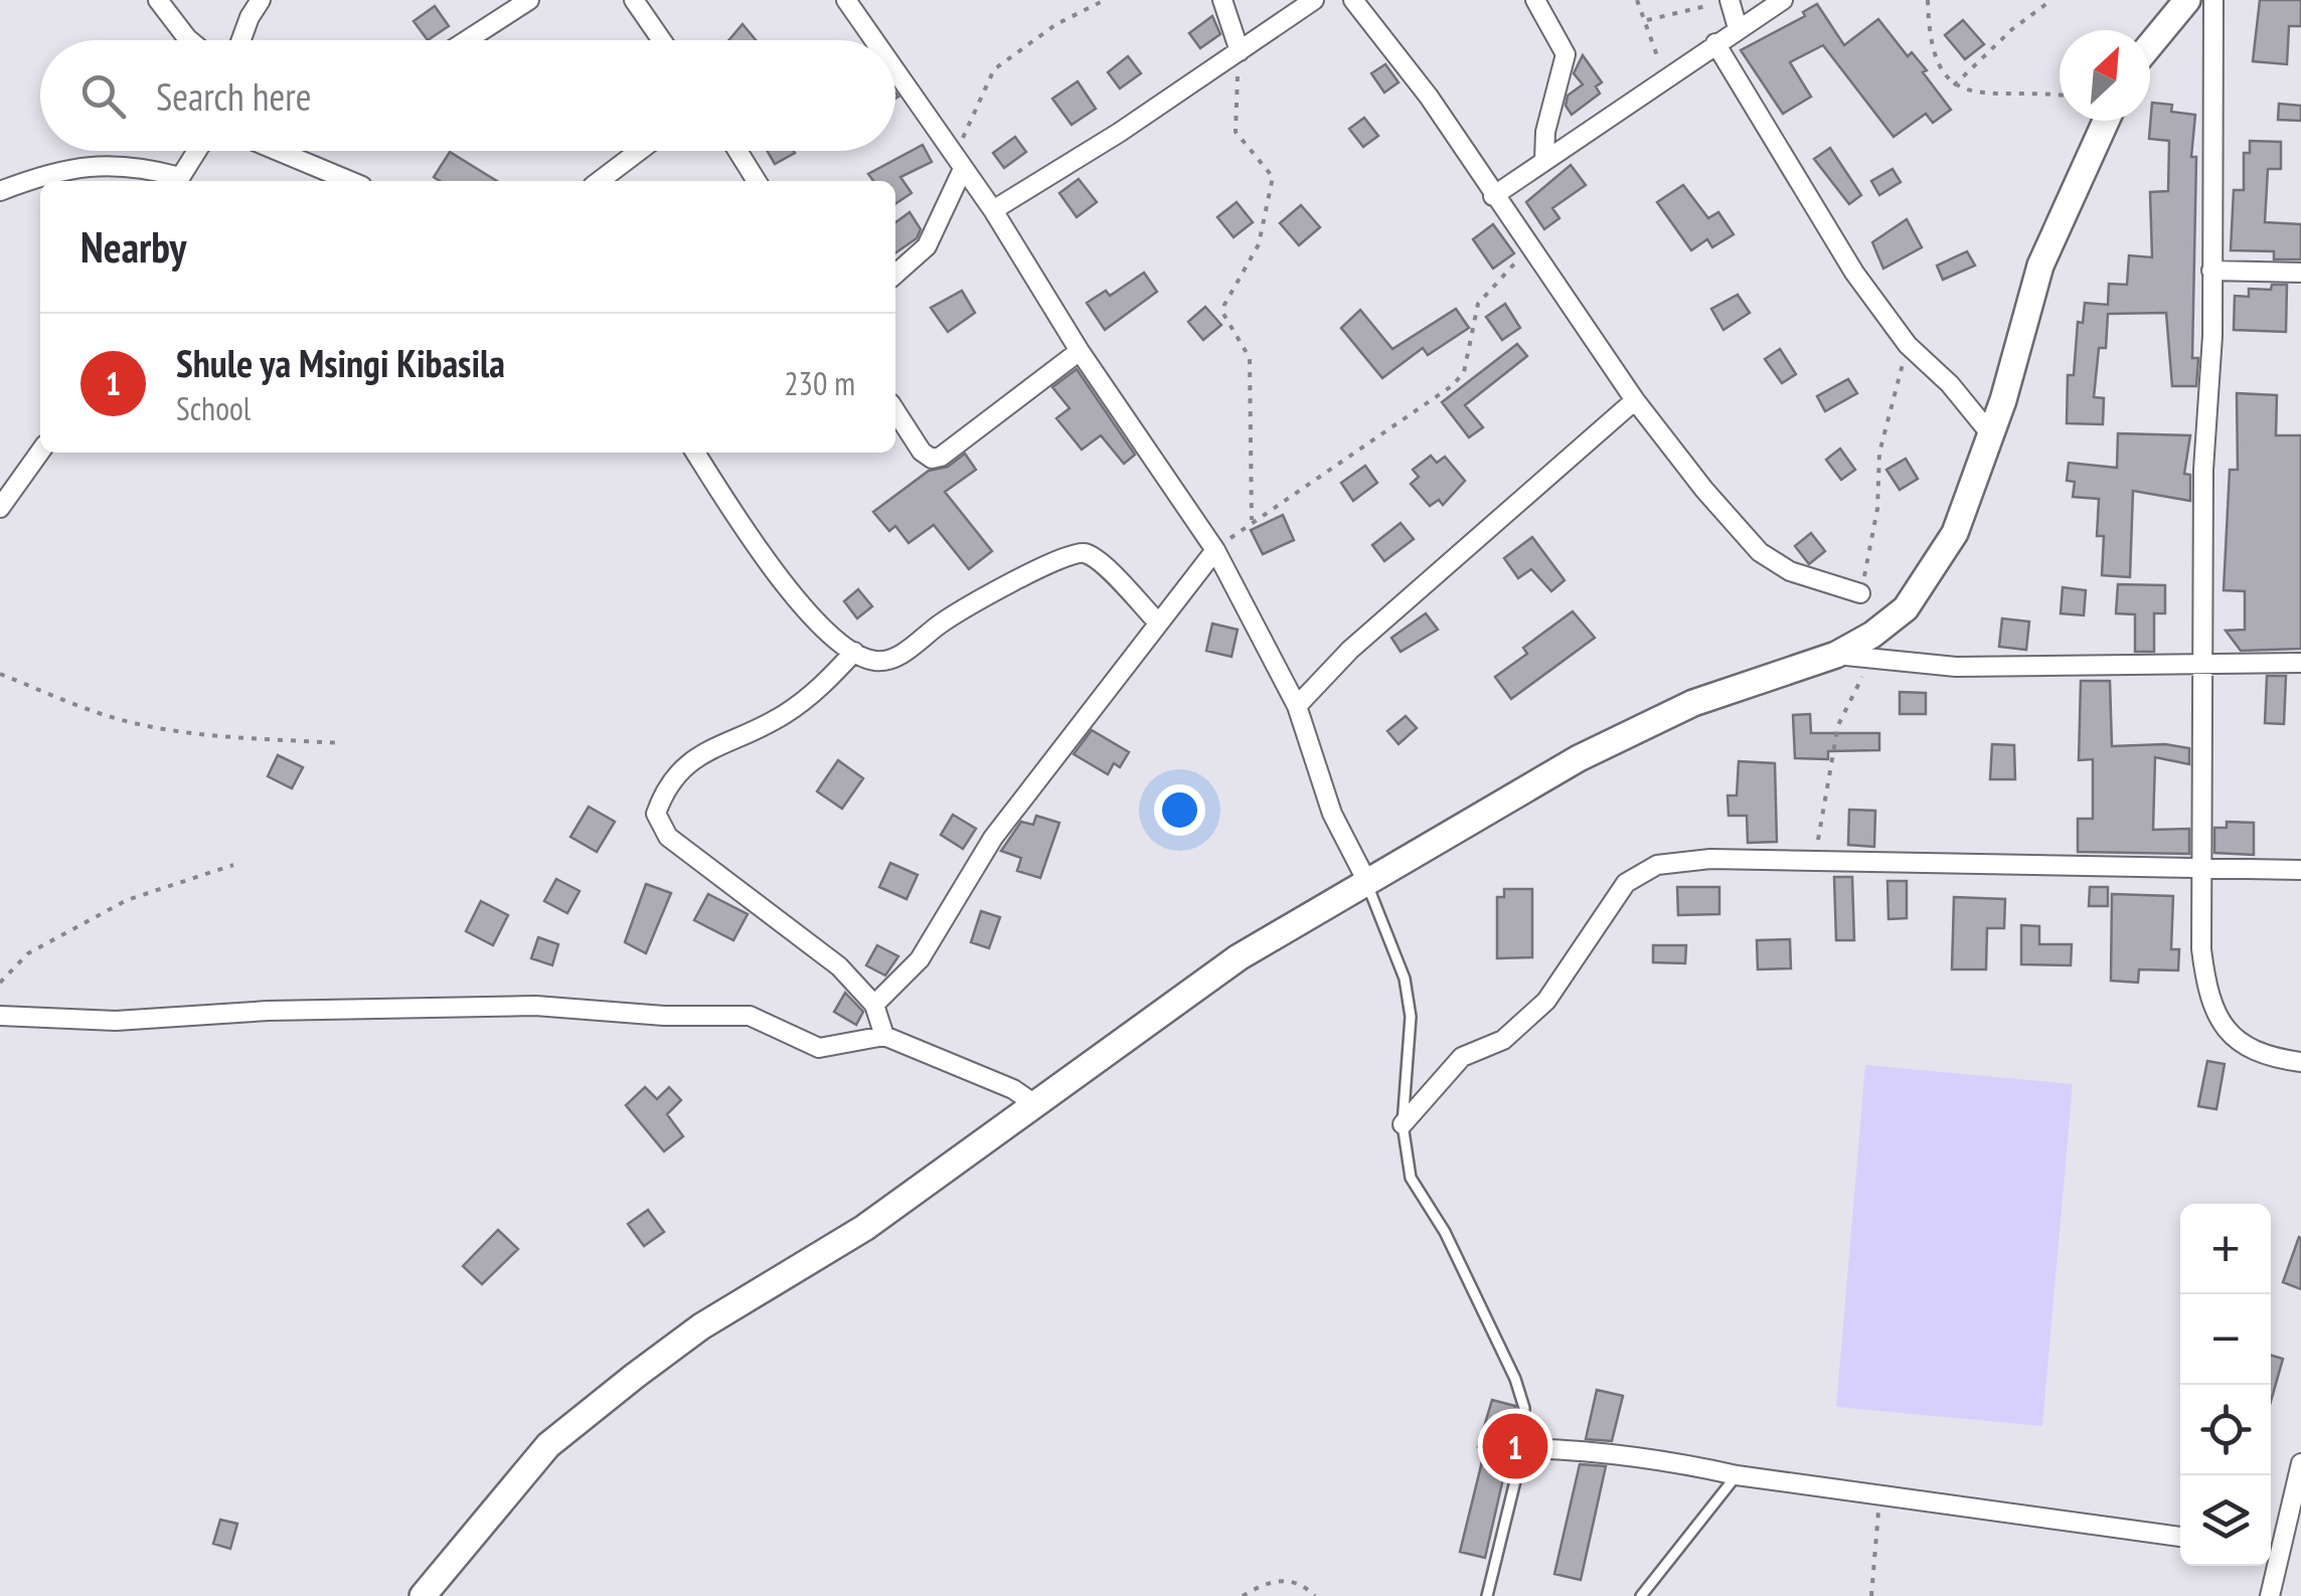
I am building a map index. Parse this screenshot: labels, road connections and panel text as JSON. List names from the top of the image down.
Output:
{
  "north": "top right",
  "page": {
    "search": "Search here",
    "heading": "Nearby",
    "list": [
      {
        "mark": "1",
        "name": "Shule ya Msingi Kibasila",
        "note": "School",
        "value": "230 m"
      }
    ],
    "map_buttons": ["+", "−"],
    "pins": "1"
  }
}
